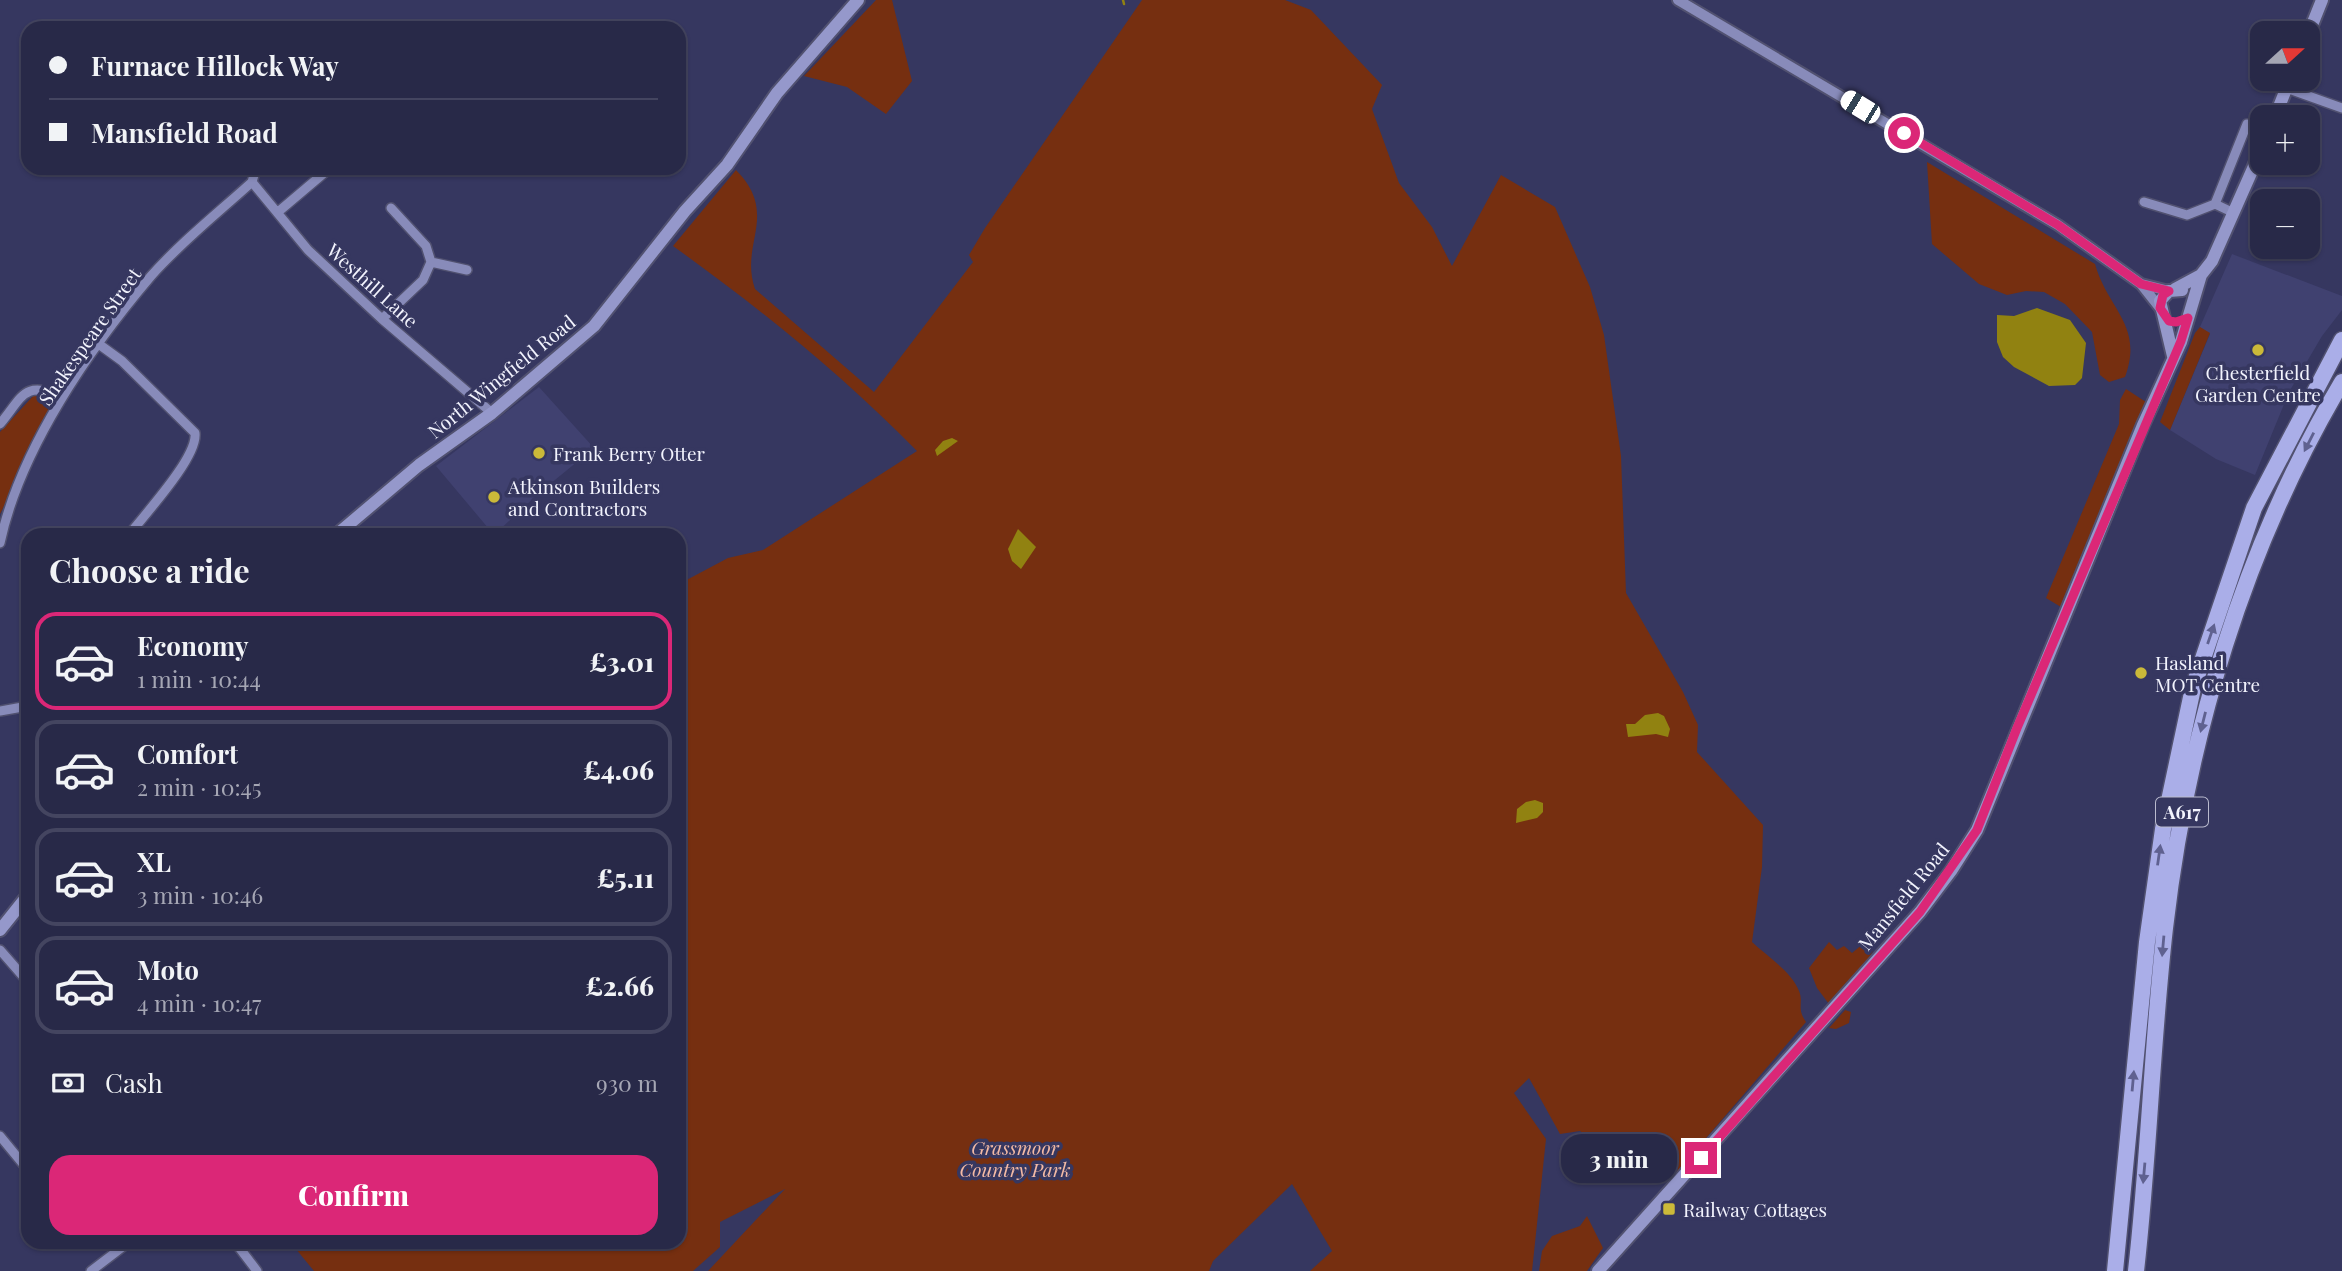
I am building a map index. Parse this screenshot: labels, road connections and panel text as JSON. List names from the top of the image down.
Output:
{
  "streets": {
    "highway": ["A617"],
    "main road": ["North Wingfield Road", "Mansfield Road"],
    "street": ["Westhill Lane", "Shakespeare Street"]
  },
  "crossings": [
    ["Westhill Lane", "Shakespeare Street"],
    ["Westhill Lane", "North Wingfield Road"]
  ],
  "parks": ["Grassmoor Country Park"],
  "places": {
    "other": [
      "Chesterfield Garden Centre",
      "Frank Berry Otter",
      "Atkinson Builders and Contractors",
      "Hasland MOT Centre"
    ],
    "transit": ["Railway Cottages"]
  },
  "north": "right",
  "page": {
    "map_buttons": ["+", "−"],
    "banner": ["Furnace Hillock Way", "Mansfield Road"],
    "heading": "Choose a ride",
    "list": [
      {
        "name": "Economy",
        "note": "1 min · 10:44",
        "value": "£3.01"
      },
      {
        "name": "Comfort",
        "note": "2 min · 10:45",
        "value": "£4.06"
      },
      {
        "name": "XL",
        "note": "3 min · 10:46",
        "value": "£5.11"
      },
      {
        "name": "Moto",
        "note": "4 min · 10:47",
        "value": "£2.66"
      }
    ],
    "pay": ["Cash", "930 m"],
    "bubble": "3 min",
    "buttons": "Confirm"
  }
}
